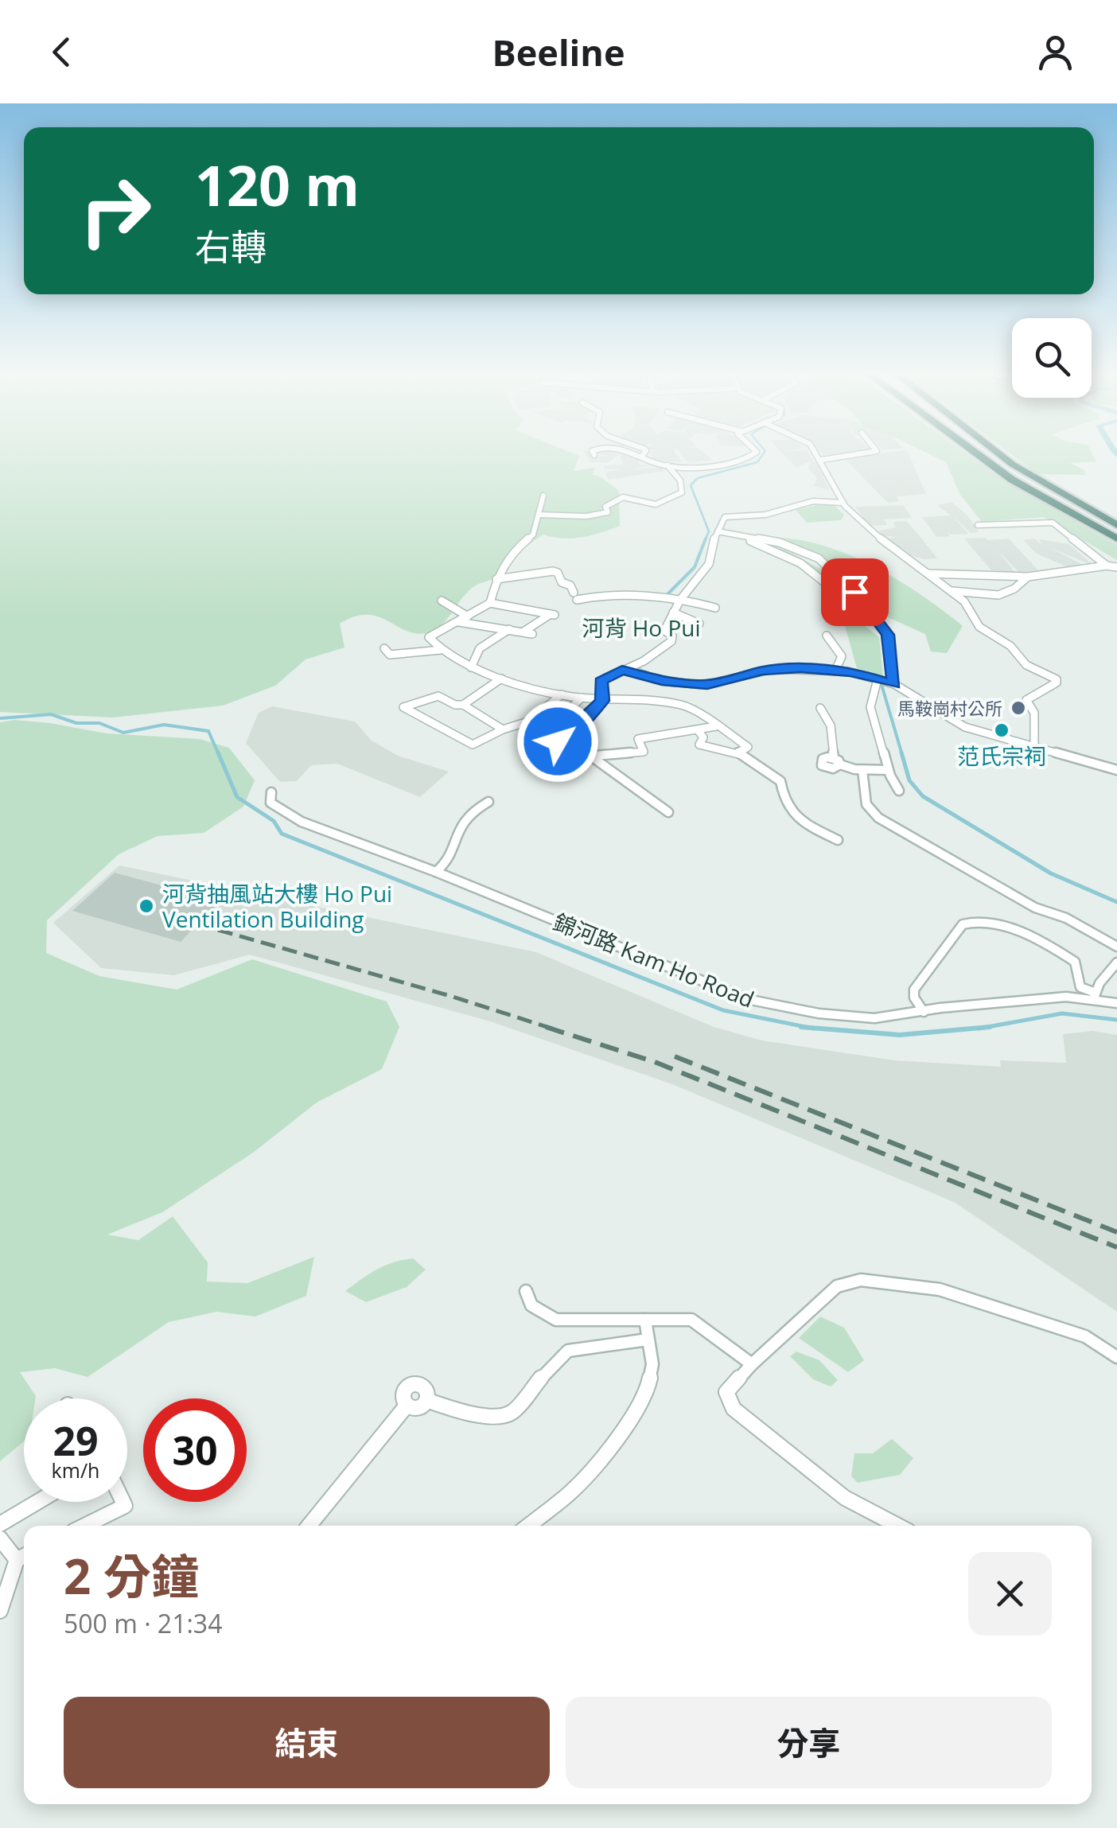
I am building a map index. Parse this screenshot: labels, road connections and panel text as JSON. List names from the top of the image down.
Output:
{
  "streets": {
    "street": ["錦河路 Kam Ho Road"]
  },
  "districts": ["河背 Ho Pui"],
  "places": ["馬鞍崗村公所", "范氏宗祠", "河背抽風站大樓 Ho Pui Ventilation Building"],
  "page": {
    "header": "Beeline",
    "turn": ["120 m", "右轉"],
    "speed": "29 km/h",
    "limit": "30",
    "heading": ["2 分鐘", "500 m · 21:34"],
    "buttons": ["結束", "分享"]
  }
}
